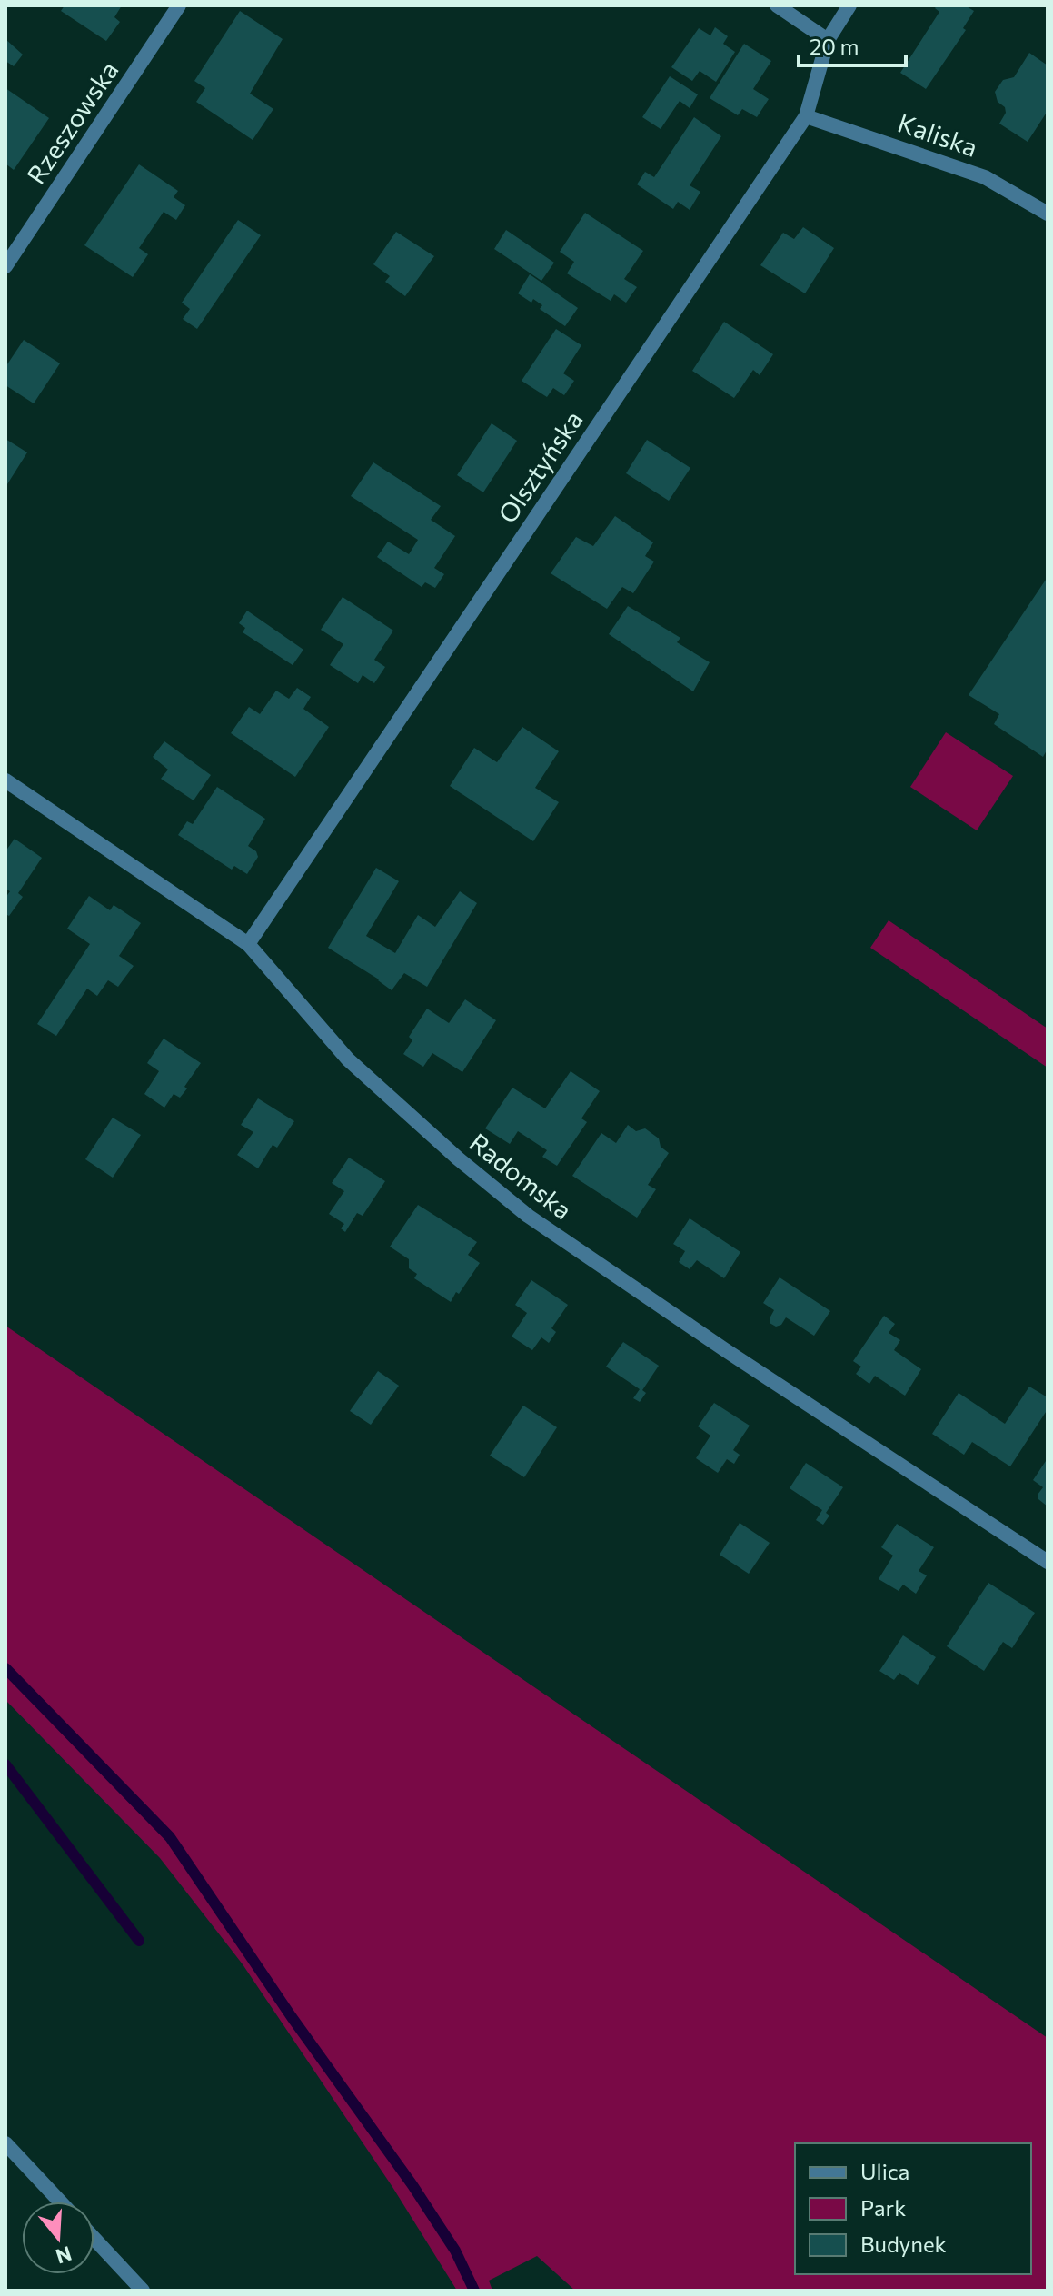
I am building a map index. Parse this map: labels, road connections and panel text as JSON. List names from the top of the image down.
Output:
{
  "streets": {
    "street": [
      "Rzeszowska",
      "Kaliska",
      "Olsztyńska",
      "Radomska"
    ]
  },
  "crossings": [
    ["Kaliska", "Olsztyńska"],
    ["Olsztyńska", "Radomska"]
  ],
  "legend": ["Ulica", "Park", "Budynek"],
  "scale_bar": "20 m",
  "north": "bottom"
}
